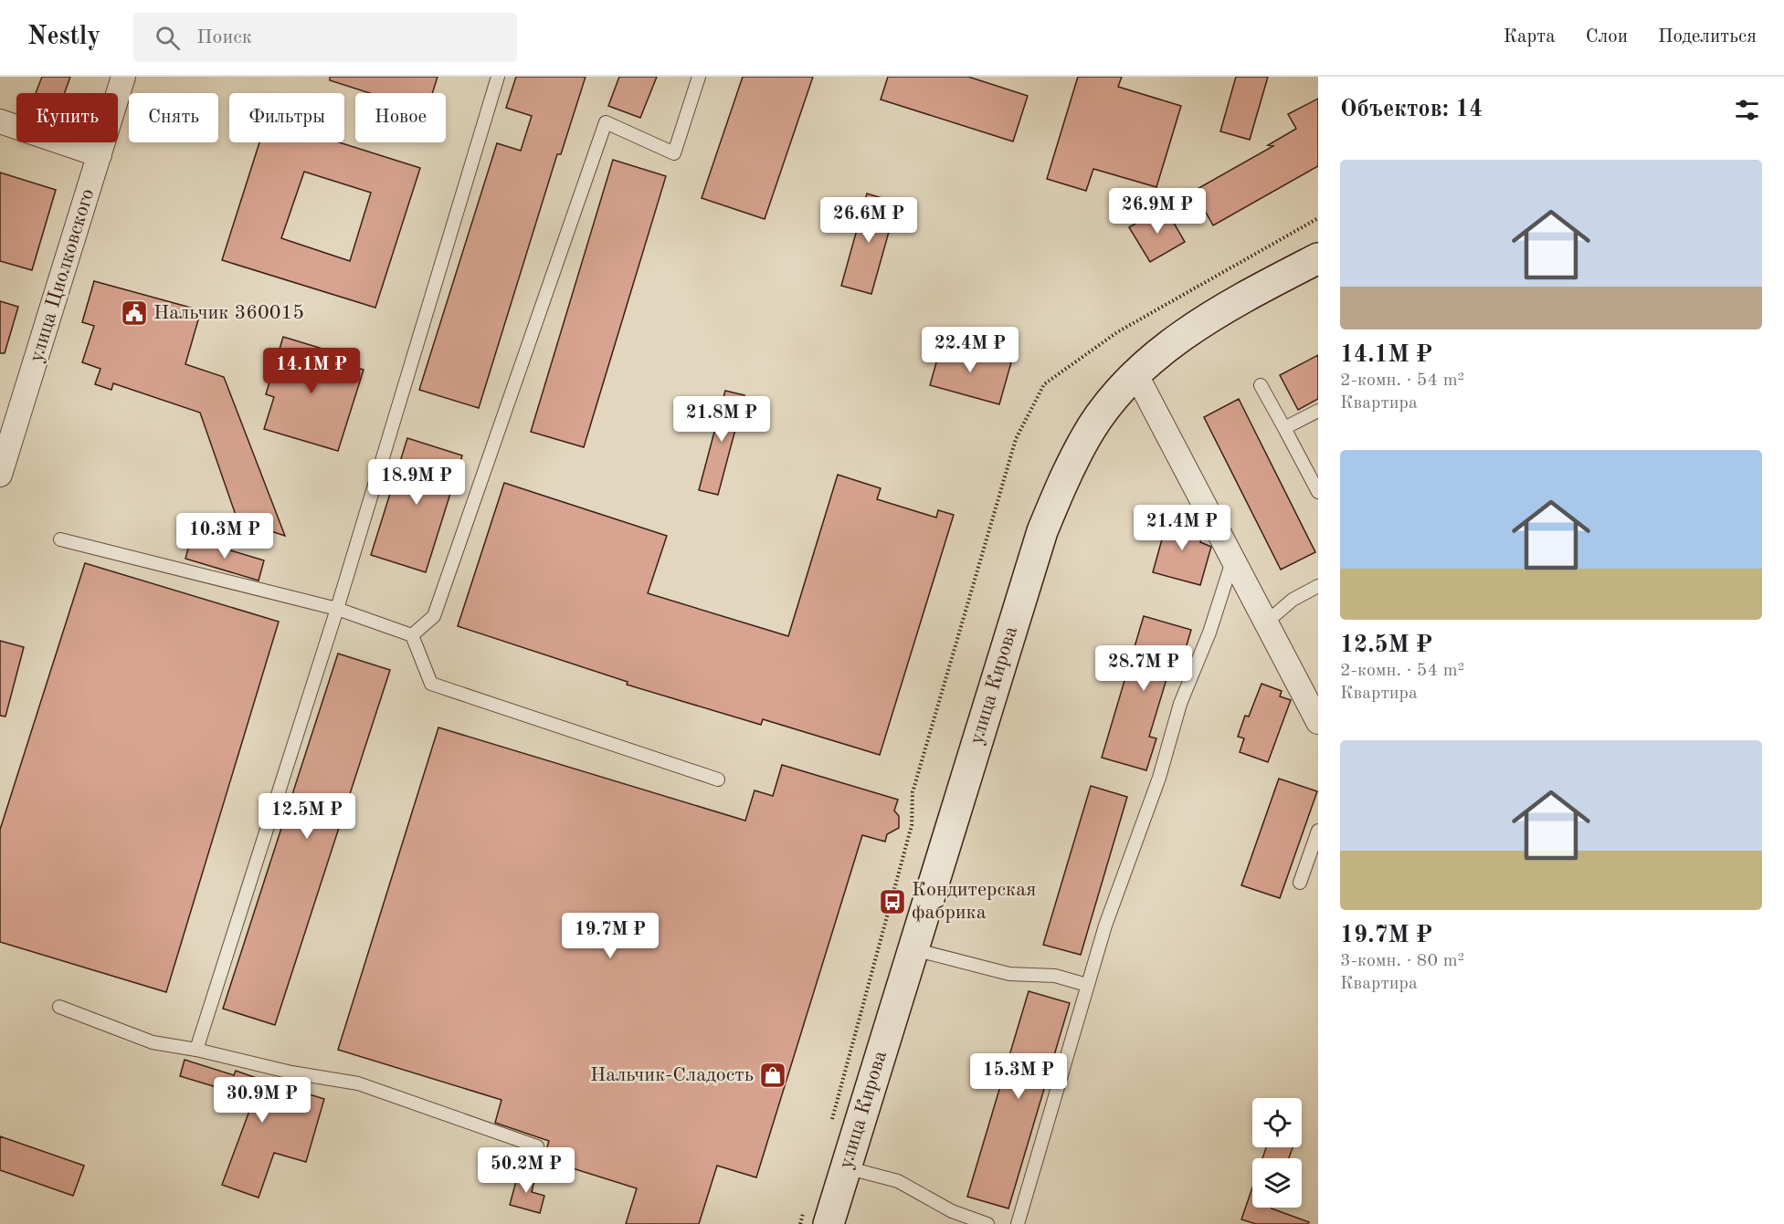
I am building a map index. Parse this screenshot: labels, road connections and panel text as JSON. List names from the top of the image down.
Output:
{
  "streets": {
    "main road": ["улица Кирова"],
    "street": ["улица Циолковского"]
  },
  "places": {
    "public building": ["Нальчик 360015"],
    "bus stop": ["Кондитерская фабрика"],
    "shop": ["Нальчик-Сладость"]
  },
  "page": {
    "header": "Nestly",
    "search": "Поиск",
    "nav": ["Карта", "Слои", "Поделиться"],
    "heading": "Объектов: 14",
    "chip": [
      "Купить",
      "Снять",
      "Фильтры",
      "Новое"
    ],
    "list": [
      {
        "name": "14.1M ₽",
        "note": "2-комн. · 54 m² · Квартира"
      },
      {
        "name": "12.5M ₽",
        "note": "2-комн. · 54 m² · Квартира"
      },
      {
        "name": "19.7M ₽",
        "note": "3-комн. · 80 m² · Квартира"
      }
    ],
    "price": [
      "26.9M ₽",
      "26.6M ₽",
      "22.4M ₽",
      "14.1M ₽",
      "21.8M ₽",
      "18.9M ₽",
      "21.4M ₽",
      "10.3M ₽",
      "28.7M ₽",
      "12.5M ₽",
      "19.7M ₽",
      "15.3M ₽",
      "30.9M ₽",
      "50.2M ₽"
    ]
  }
}
